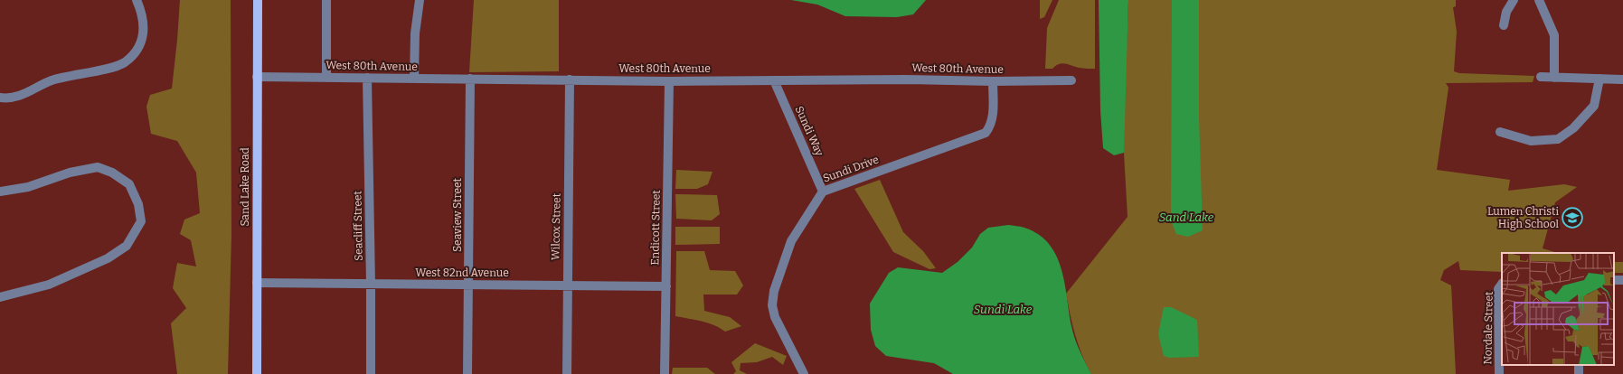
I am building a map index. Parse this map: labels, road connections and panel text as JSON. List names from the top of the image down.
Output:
{
  "streets": {
    "main road": ["Sand Lake Road"],
    "street": [
      "West 80th Avenue",
      "Sundi Way",
      "Sundi Drive",
      "Seaview Street",
      "Seacliff Street",
      "Wilcox Street",
      "Endicott Street",
      "West 82nd Avenue",
      "Nordale Street"
    ]
  },
  "crossings": [
    ["West 80th Avenue", "Sundi Way"],
    ["West 80th Avenue", "Sundi Drive"],
    ["West 80th Avenue", "Sand Lake Road"],
    ["West 80th Avenue", "Seaview Street"],
    ["West 80th Avenue", "Seacliff Street"],
    ["West 80th Avenue", "Wilcox Street"],
    ["West 80th Avenue", "Endicott Street"],
    ["Sundi Way", "Sundi Drive"],
    ["Sand Lake Road", "West 82nd Avenue"],
    ["Seaview Street", "West 82nd Avenue"],
    ["Seacliff Street", "West 82nd Avenue"],
    ["Wilcox Street", "West 82nd Avenue"],
    ["Endicott Street", "West 82nd Avenue"]
  ],
  "water": ["Sand Lake", "Sundi Lake"],
  "places": {
    "school or university": ["Lumen Christi High School"]
  }
}
